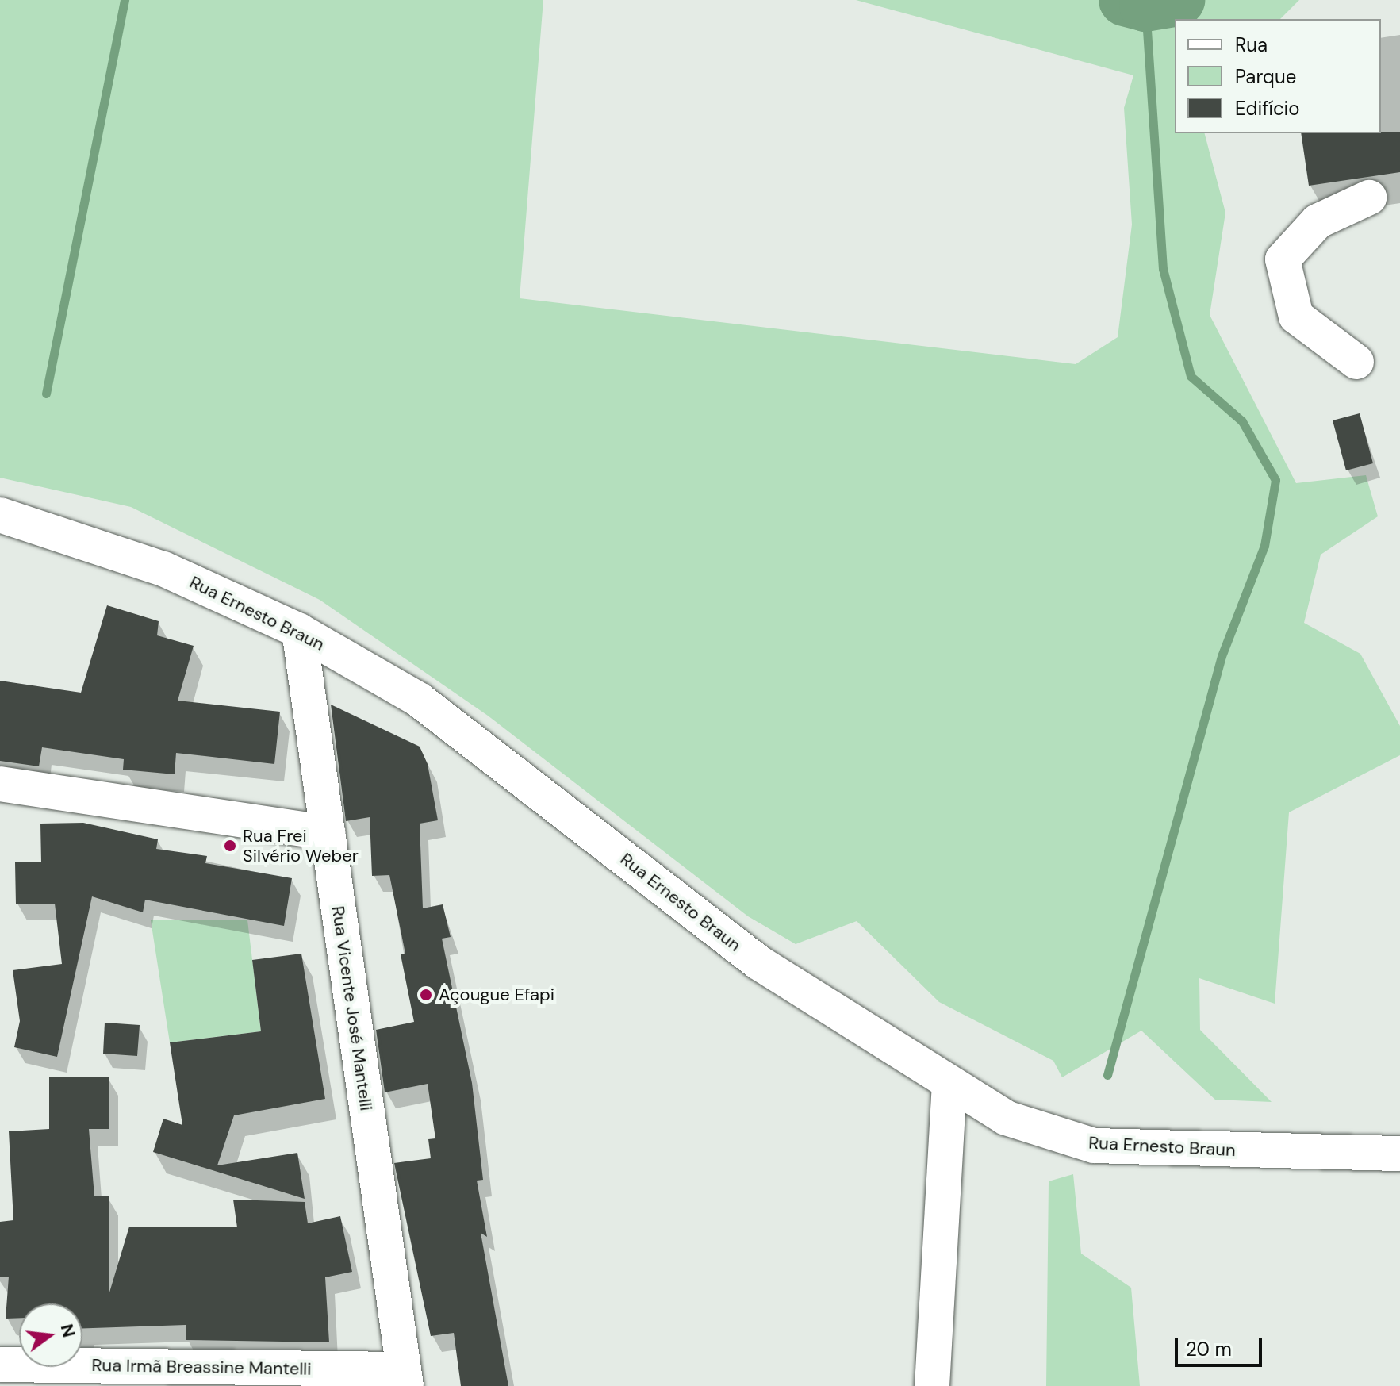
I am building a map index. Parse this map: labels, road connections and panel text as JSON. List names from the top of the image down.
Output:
{
  "streets": {
    "street": ["Rua Ernesto Braun", "Rua Vicente José Mantelli", "Rua Irmã Breassine Mantelli"]
  },
  "crossings": [
    ["Rua Ernesto Braun", "Rua Vicente José Mantelli"],
    ["Rua Vicente José Mantelli", "Rua Irmã Breassine Mantelli"]
  ],
  "places": ["Rua Frei Silvério Weber", "Açougue Efapi"],
  "legend": ["Rua", "Parque", "Edifício"],
  "scale_bar": "20 m",
  "north": "right"
}
